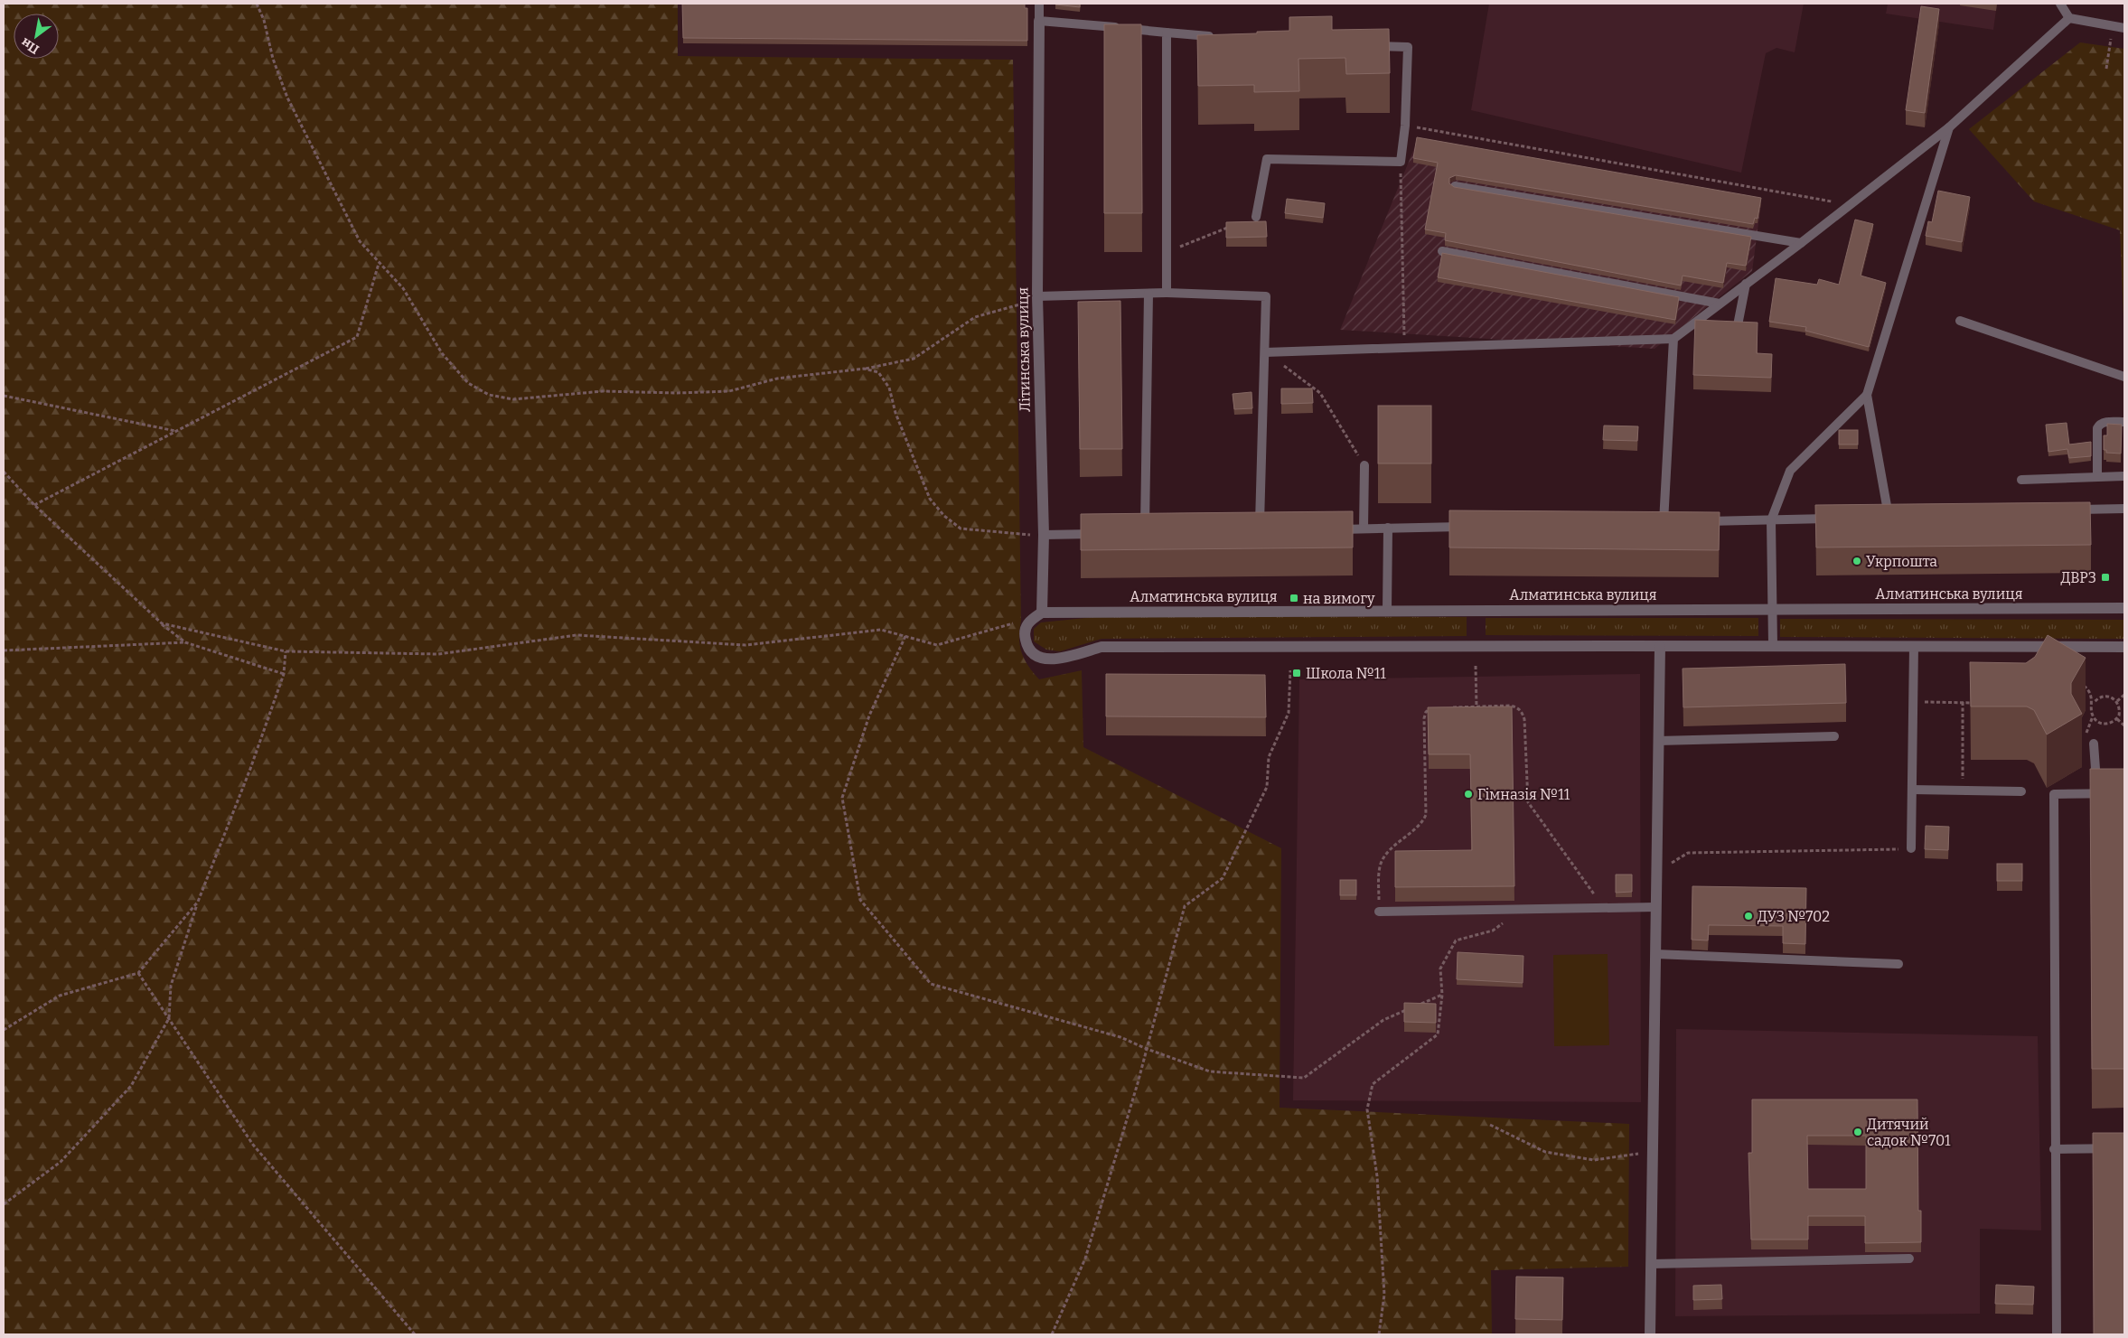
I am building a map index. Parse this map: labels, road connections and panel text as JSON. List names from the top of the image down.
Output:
{
  "streets": {
    "street": ["Літинська вулиця", "Алматинська вулиця"]
  },
  "crossings": [
    ["Літинська вулиця", "Алматинська вулиця"]
  ],
  "places": {
    "other": [
      "Укрпошта",
      "Гімназія №11",
      "ДУЗ №702",
      "Дитячий садок №701"
    ],
    "transit": ["ДВРЗ", "на вимогу", "Школа №11"]
  },
  "north": "bottom left"
}
